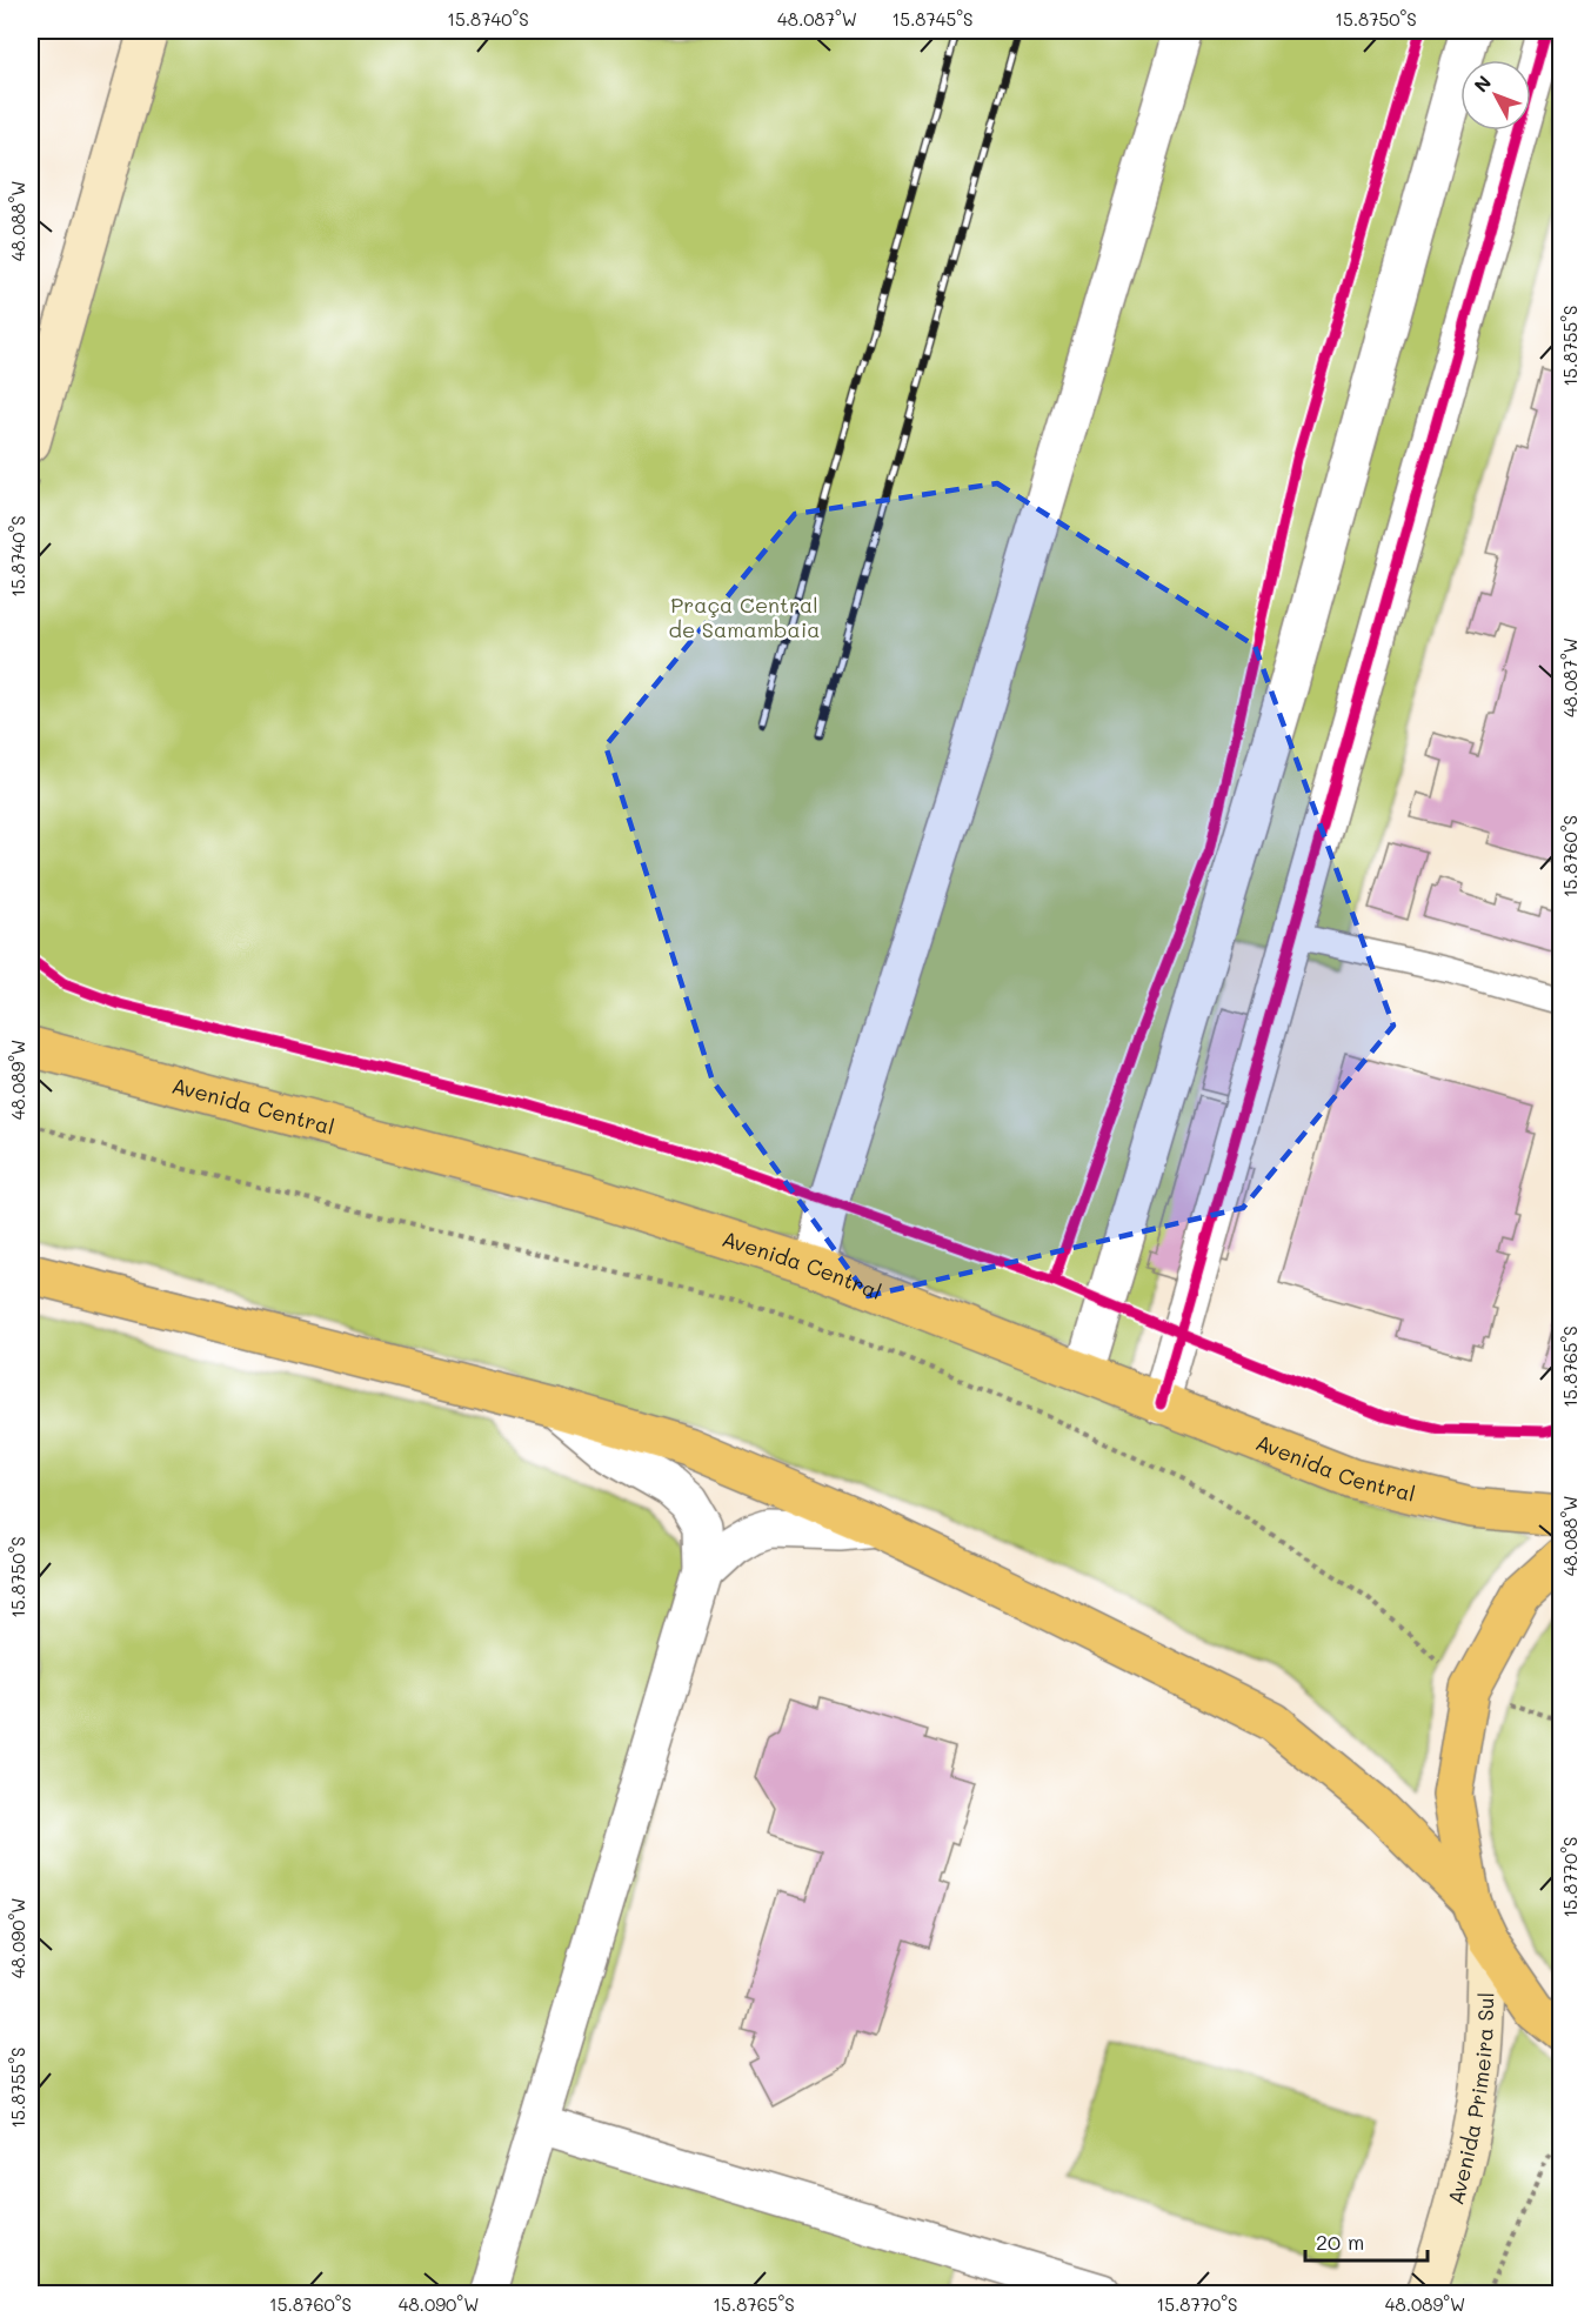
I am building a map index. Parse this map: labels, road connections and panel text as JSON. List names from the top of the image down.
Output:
{
  "streets": {
    "main road": ["Avenida Central"],
    "street": ["Avenida Primeira Sul"]
  },
  "parks": ["Praça Central de Samambaia"],
  "scale_bar": "20 m",
  "north": "top left",
  "coordinates": [
    "15.8740°S",
    "48.087°W",
    "15.8745°S",
    "15.8750°S",
    "48.088°W",
    "15.8755°S",
    "15.8760°S",
    "48.089°W",
    "15.8765°S",
    "15.8770°S",
    "48.090°W"
  ]
}
